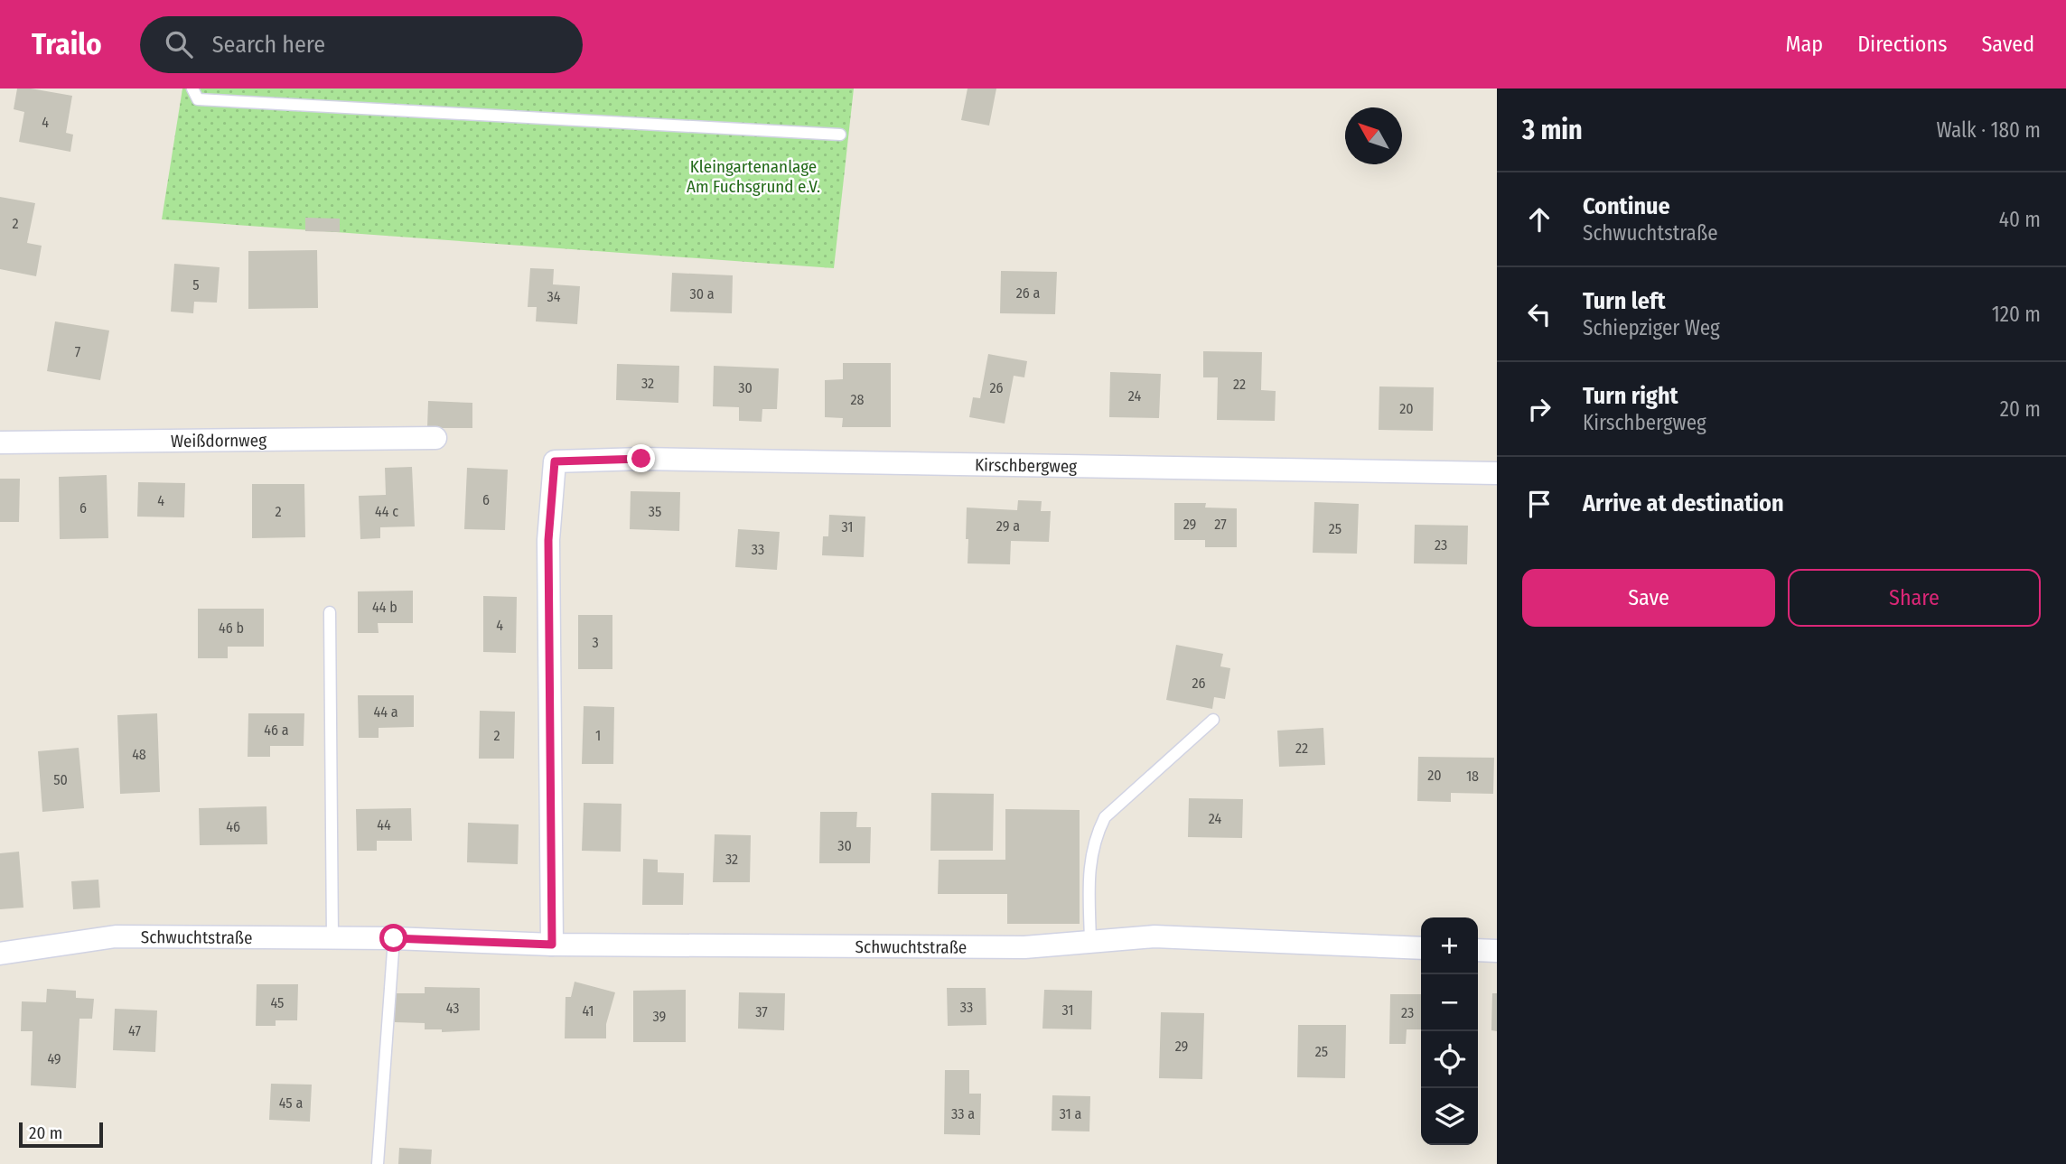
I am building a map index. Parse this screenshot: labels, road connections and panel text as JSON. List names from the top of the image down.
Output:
{
  "streets": {
    "street": ["Weißdornweg", "Kirschbergweg", "Schwuchtstraße"]
  },
  "crossings": [
    ["Kirschbergweg", "Schwuchtstraße"]
  ],
  "parks": ["Kleingartenanlage Am Fuchsgrund e.V."],
  "house_numbers": [
    "4",
    "2",
    "5",
    "26 a",
    "30 a",
    "34",
    "7",
    "32",
    "22",
    "30",
    "26",
    "24",
    "28",
    "20",
    "6",
    "4",
    "6",
    "2",
    "44 c",
    "35",
    "29",
    "27",
    "29 a",
    "31",
    "25",
    "23",
    "33",
    "44 b",
    "4",
    "46 b",
    "3",
    "26",
    "44 a",
    "46 a",
    "2",
    "1",
    "22",
    "48",
    "20",
    "18",
    "50",
    "24",
    "44",
    "46",
    "30",
    "32",
    "45",
    "33",
    "43",
    "31",
    "41",
    "37",
    "23",
    "39",
    "47",
    "29",
    "25",
    "49",
    "45 a",
    "33 a",
    "31 a"
  ],
  "scale_bar": "20 m",
  "north": "top left",
  "page": {
    "header": "Trailo",
    "search": "Search here",
    "nav": ["Map", "Directions", "Saved"],
    "heading": ["3 min", "Walk · 180 m"],
    "list": [
      ["Continue", "Schwuchtstraße", "40 m"],
      ["Turn left", "Schiepziger Weg", "120 m"],
      ["Turn right", "Kirschbergweg", "20 m"],
      "Arrive at destination"
    ],
    "buttons": ["Save", "Share"],
    "map_buttons": ["+", "−"],
    "scale": "20 m"
  }
}
